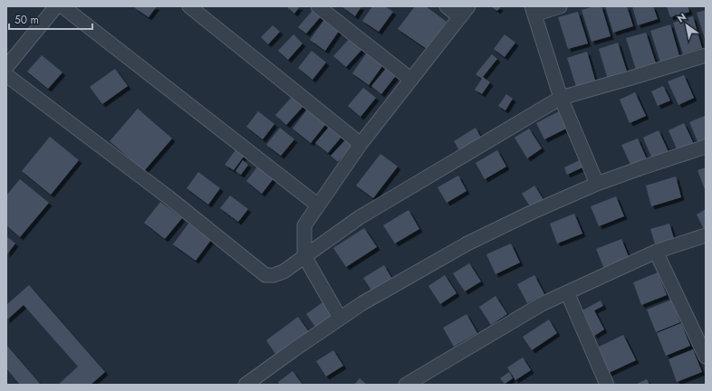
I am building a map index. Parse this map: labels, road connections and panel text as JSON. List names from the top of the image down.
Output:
{
  "scale_bar": "50 m",
  "north": "top left"
}
